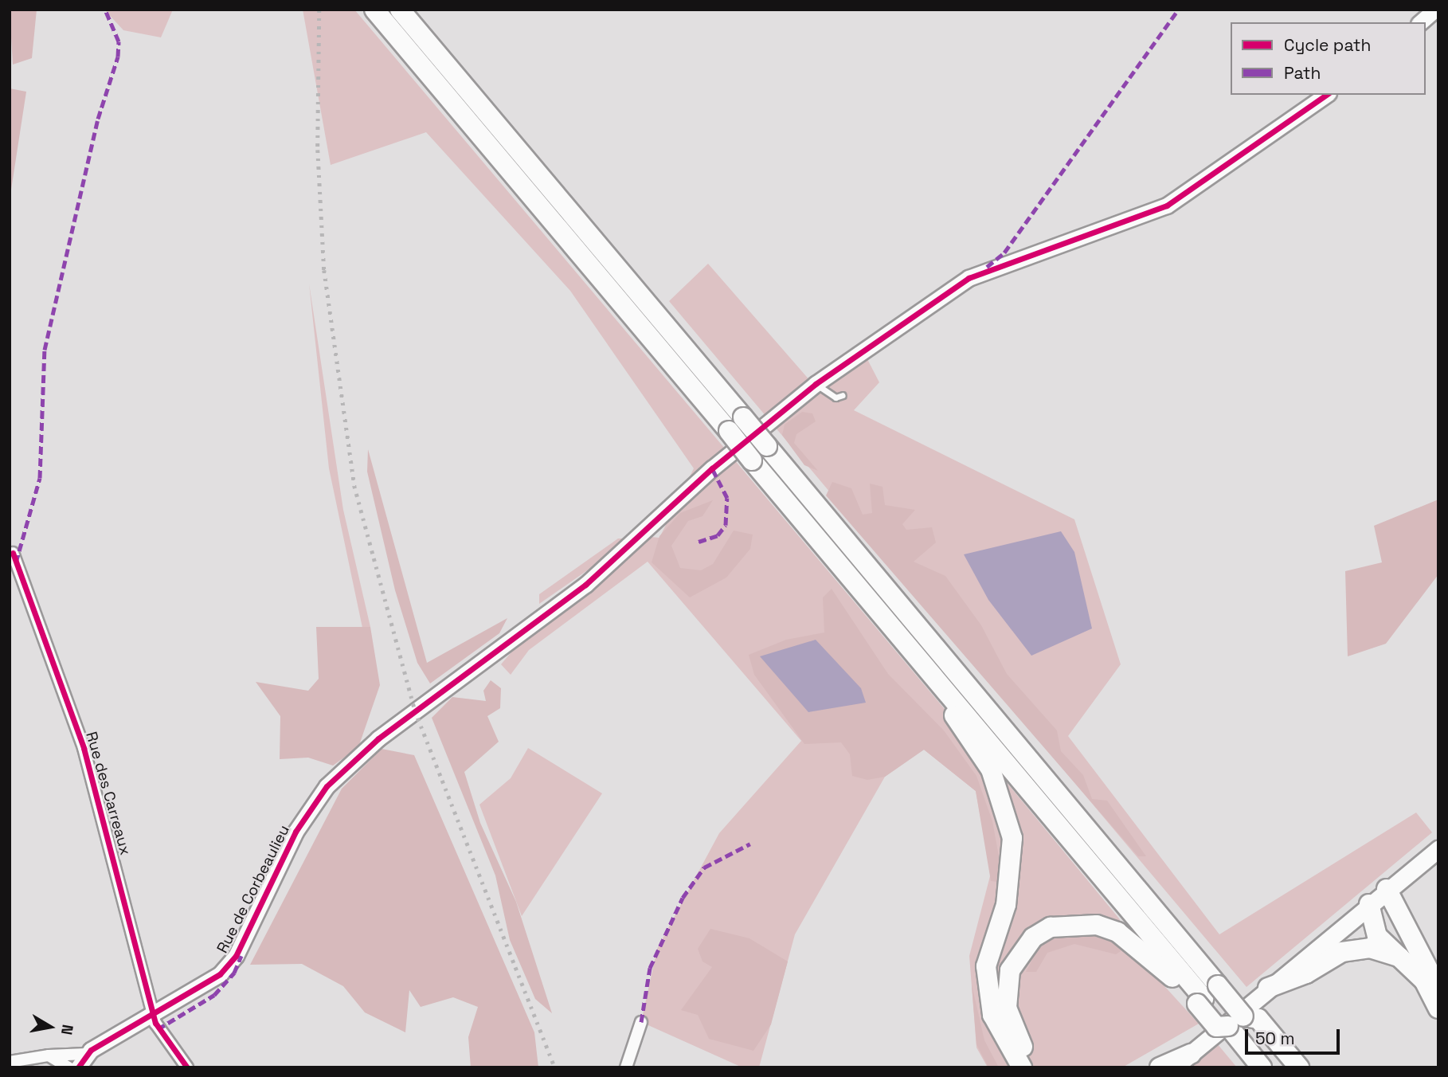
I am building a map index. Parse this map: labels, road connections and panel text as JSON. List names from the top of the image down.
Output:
{
  "streets": {
    "street": ["Rue des Carreaux", "Rue de Corbeaulieu"]
  },
  "crossings": [
    ["Rue des Carreaux", "Rue de Corbeaulieu"]
  ],
  "legend": ["Cycle path", "Path"],
  "scale_bar": "50 m",
  "north": "right"
}
